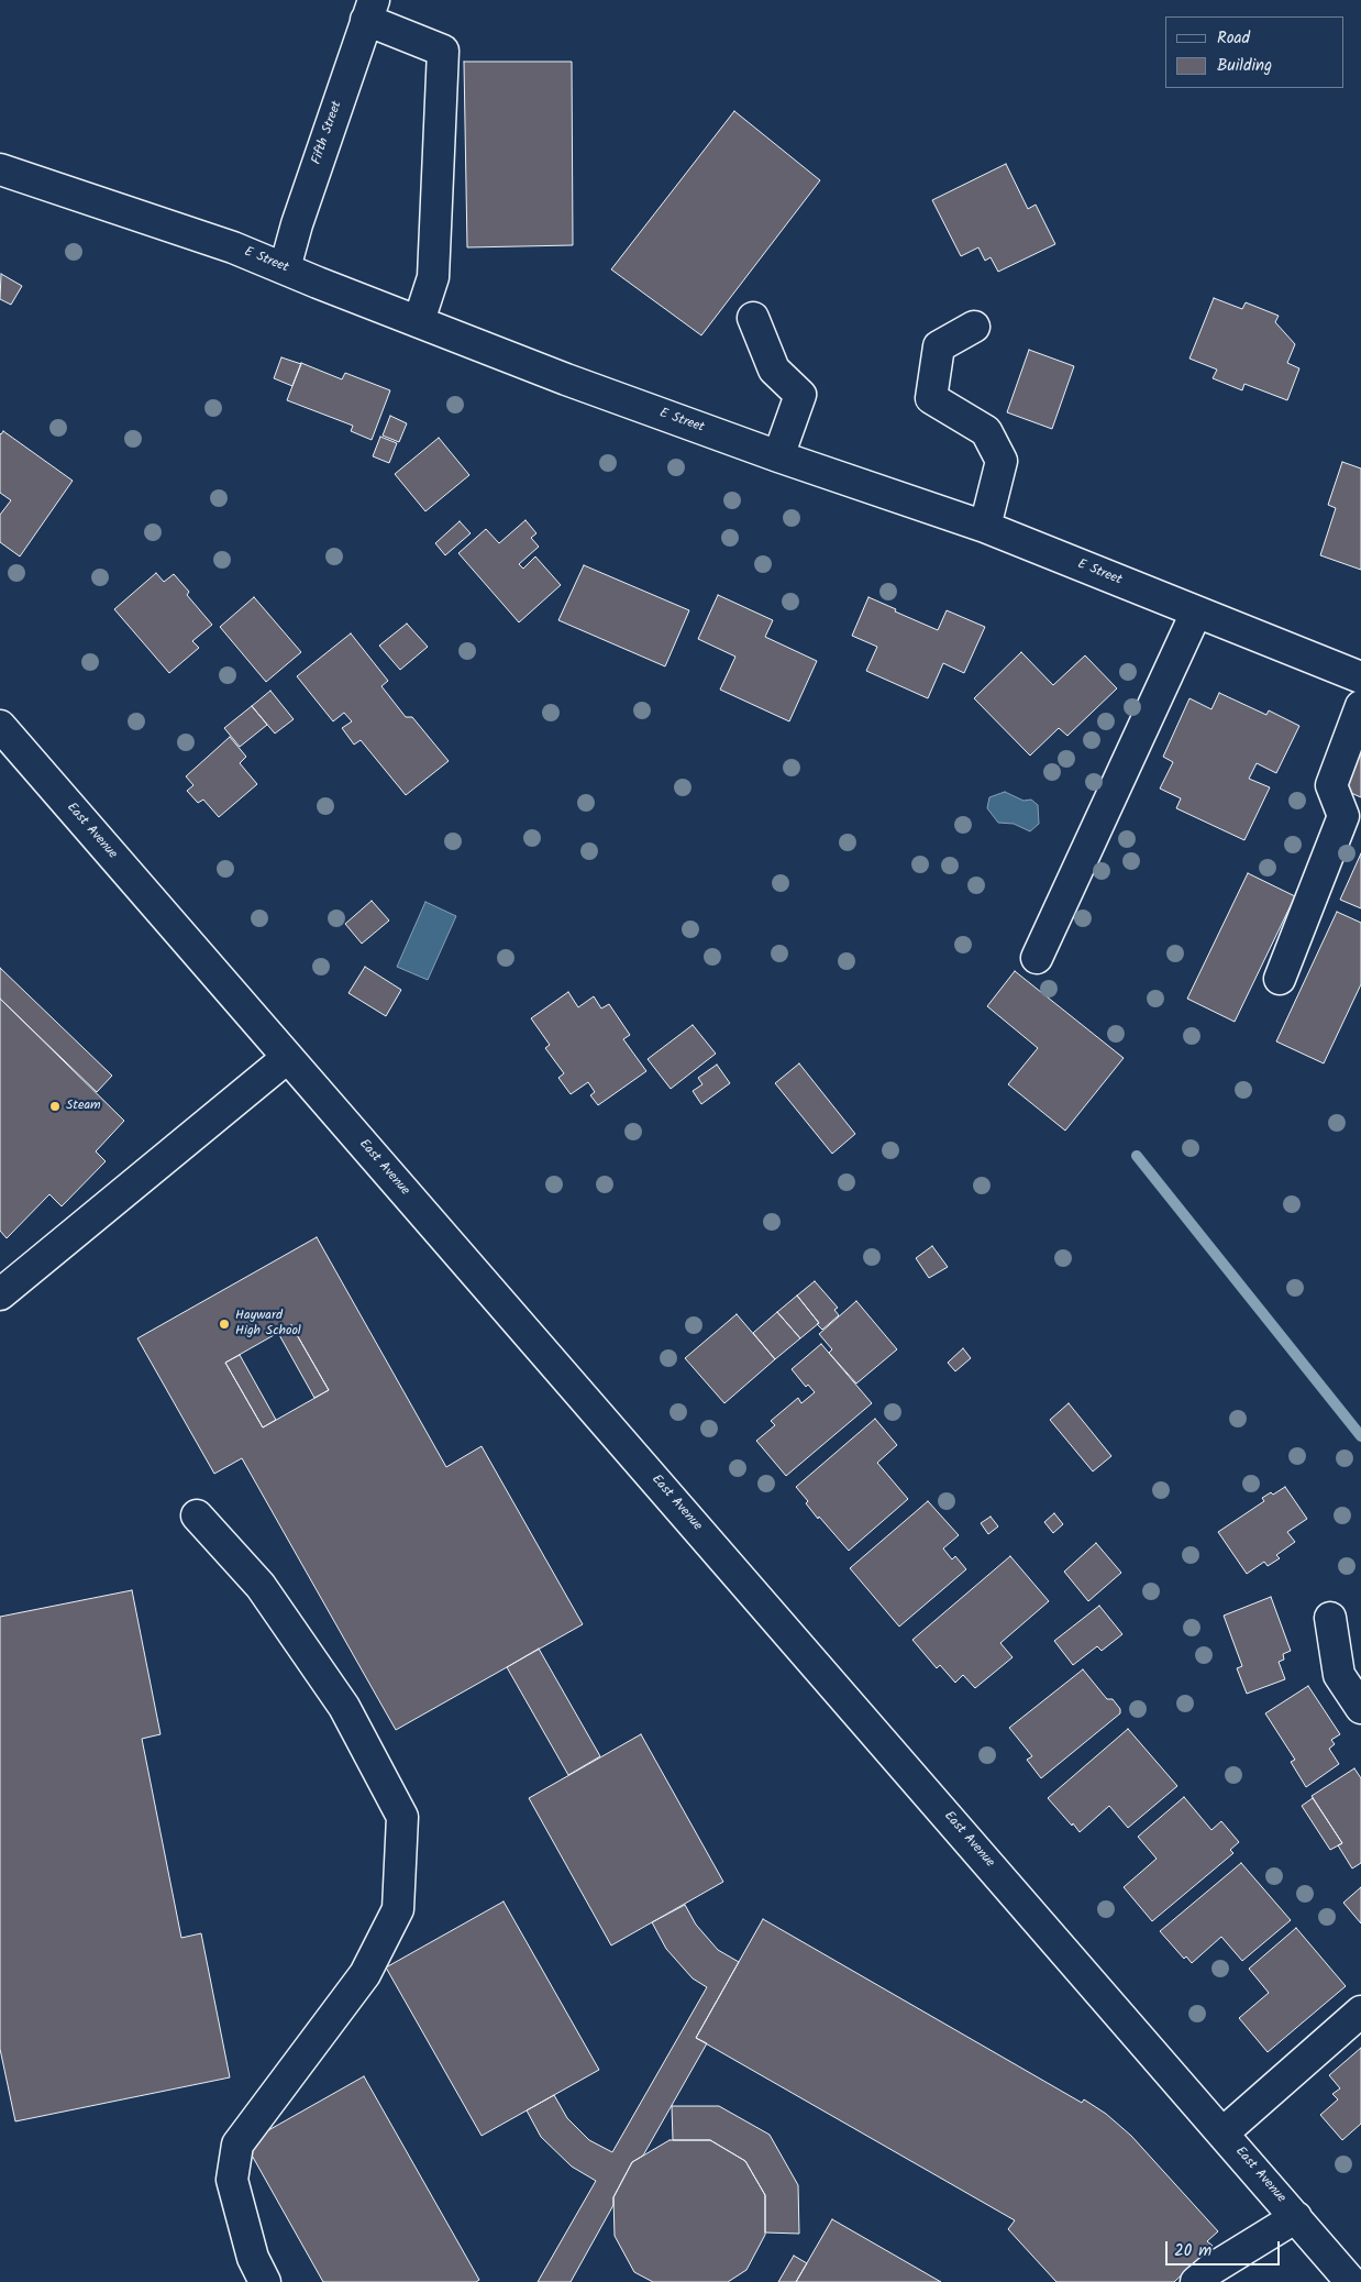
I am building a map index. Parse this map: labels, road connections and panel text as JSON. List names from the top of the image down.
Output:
{
  "streets": {
    "street": ["Fifth Street", "E Street", "East Avenue"]
  },
  "crossings": [
    ["Fifth Street", "E Street"]
  ],
  "places": ["Steam", "Hayward High School"],
  "legend": ["Road", "Building"],
  "scale_bar": "20 m"
}
